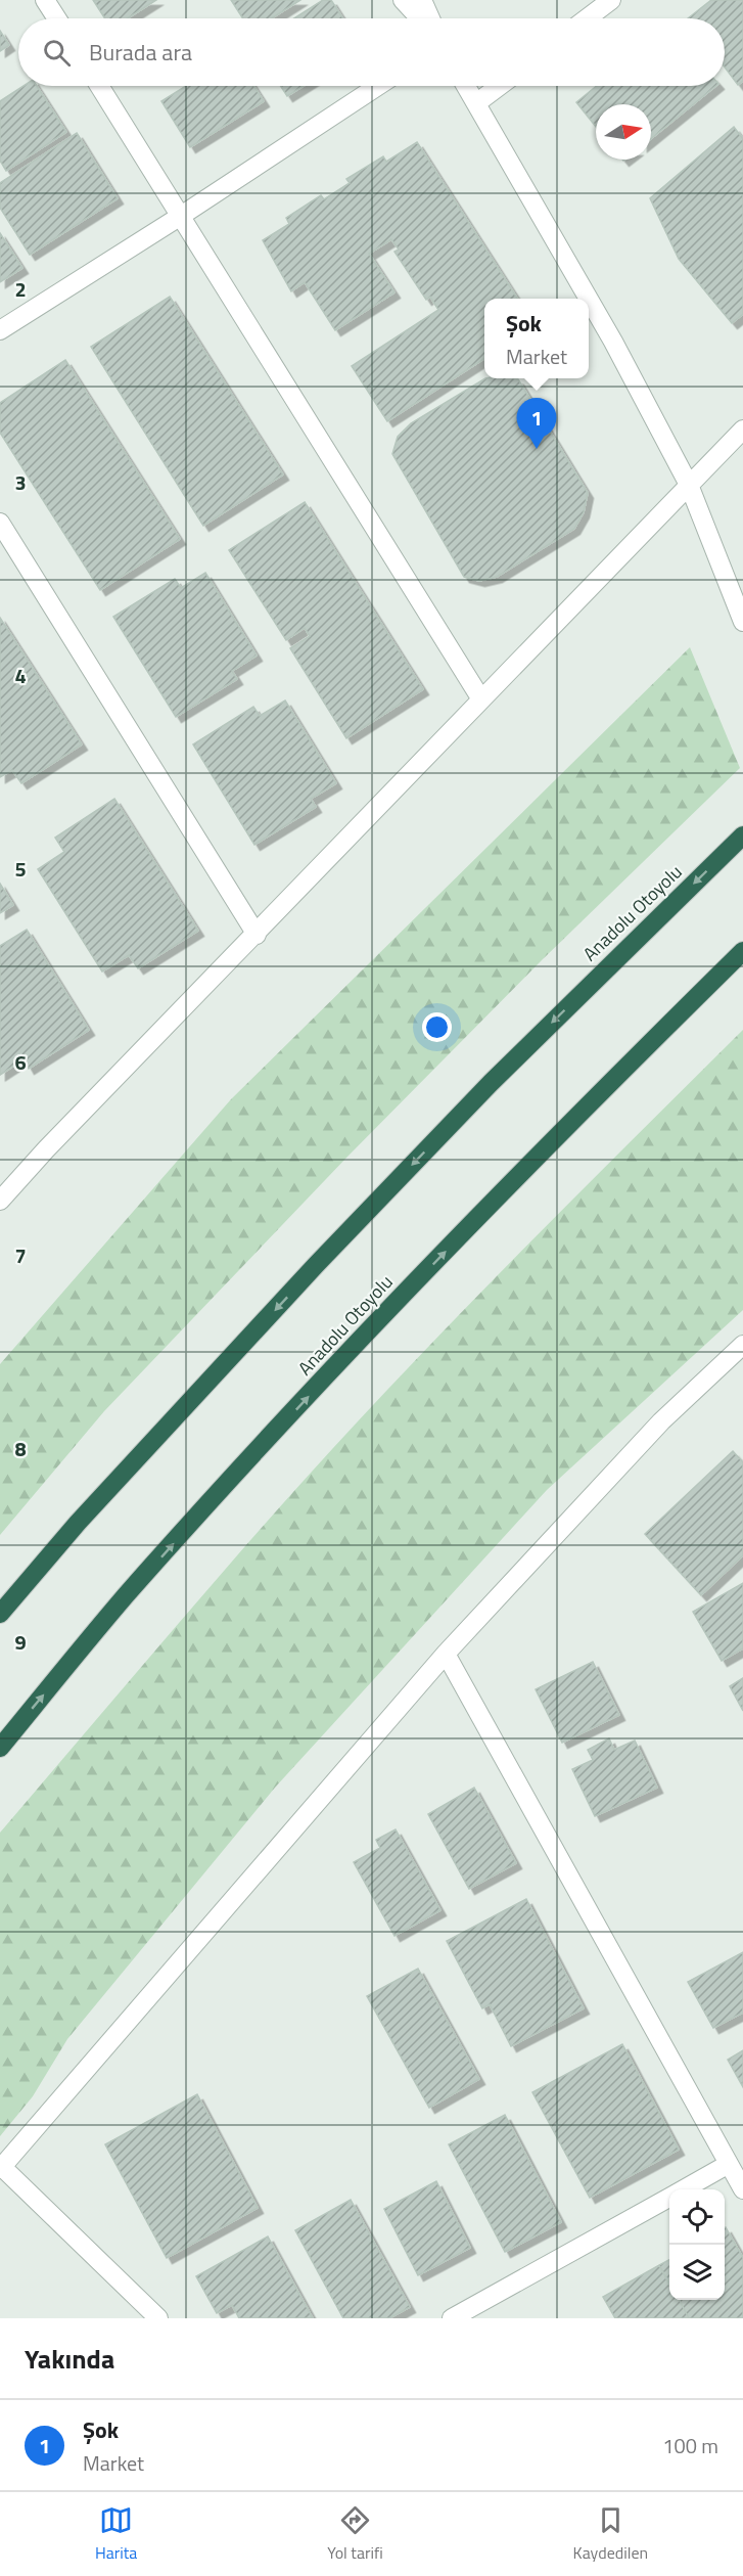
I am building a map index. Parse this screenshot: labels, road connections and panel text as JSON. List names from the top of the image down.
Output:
{
  "streets": {
    "highway": ["Anadolu Otoyolu"]
  },
  "north": "right",
  "page": {
    "search": "Burada ara",
    "popup": ["Şok", "Market"],
    "pins": "1",
    "heading": "Yakında",
    "list": [
      {
        "mark": "1",
        "name": "Şok",
        "note": "Market",
        "value": "100 m"
      }
    ],
    "nav": ["Harita", "Yol tarifi", "Kaydedilen"]
  },
  "grid": {
    "rows": [
      "2",
      "3",
      "4",
      "5",
      "6",
      "7",
      "8",
      "9"
    ]
  }
}
